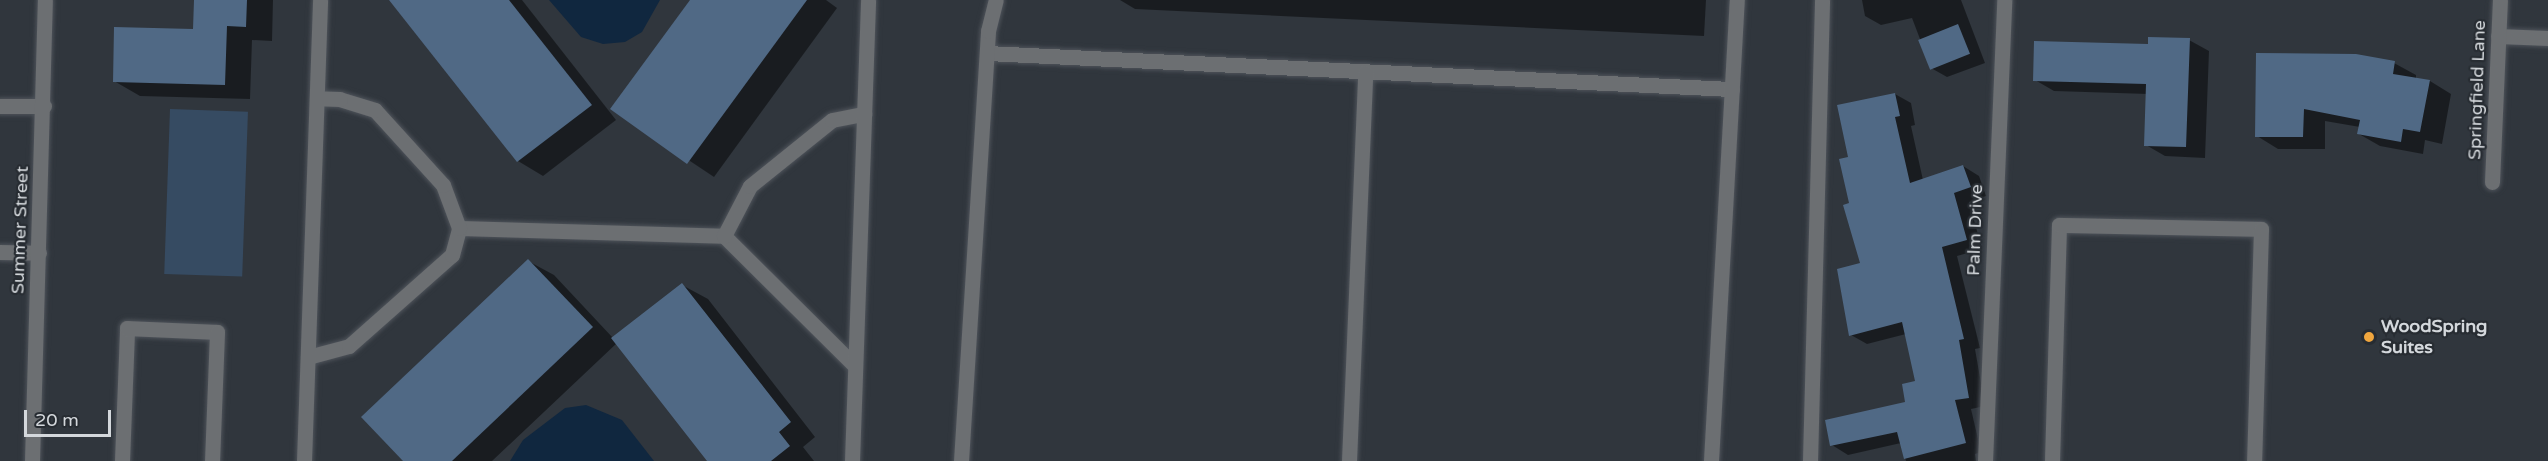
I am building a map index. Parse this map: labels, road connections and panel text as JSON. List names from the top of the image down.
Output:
{
  "streets": {
    "street": ["Springfield Lane", "Summer Street", "Palm Drive"]
  },
  "places": ["WoodSpring Suites"],
  "scale_bar": "20 m"
}
